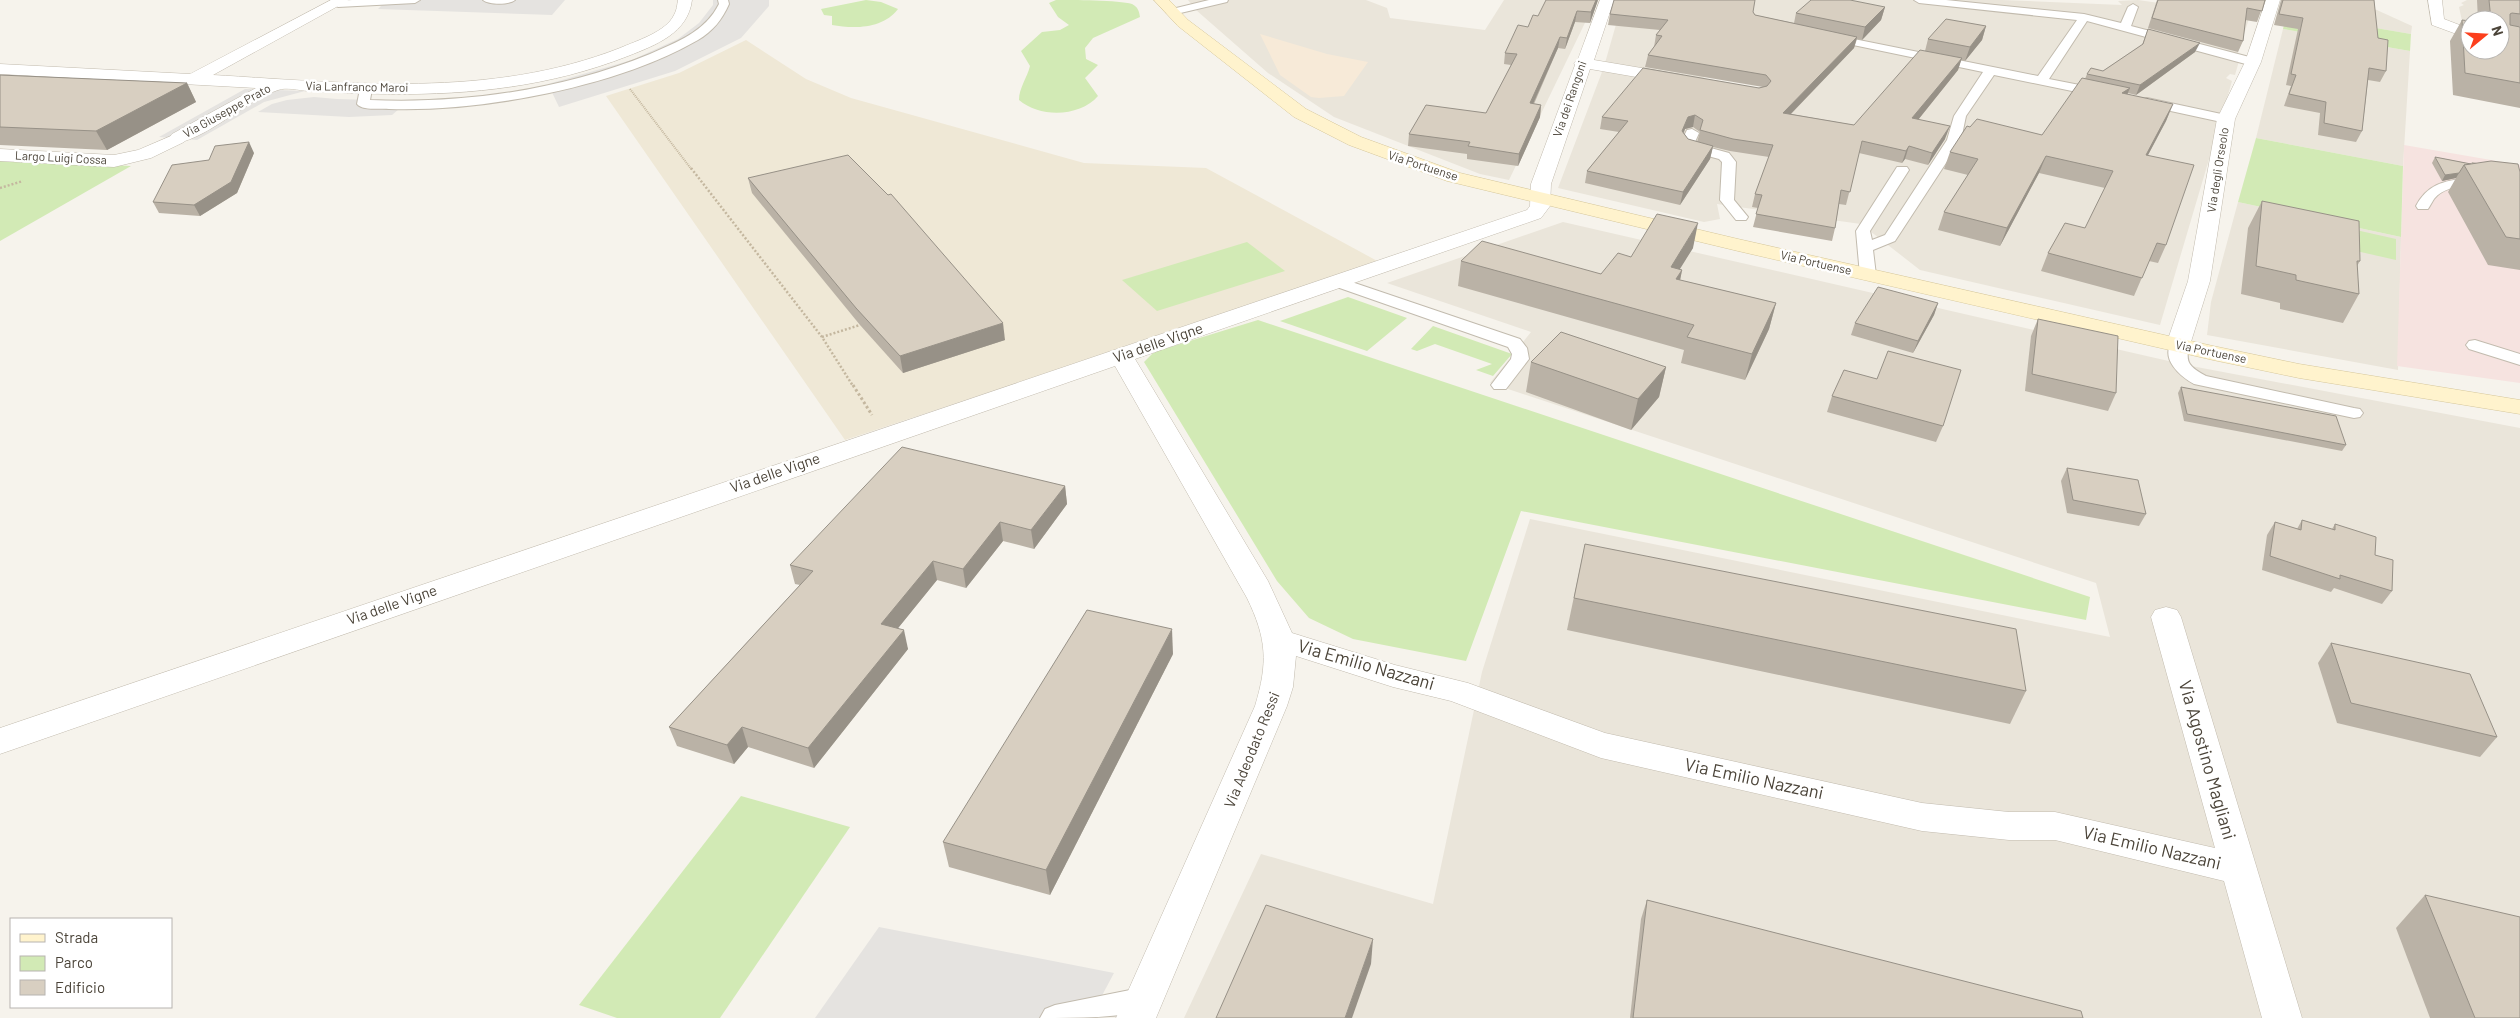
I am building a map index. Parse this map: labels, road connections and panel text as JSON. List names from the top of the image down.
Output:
{
  "streets": {
    "main road": ["Via Portuense"],
    "street": [
      "Via Lanfranco Maroi",
      "Via dei Rangoni",
      "Via Giuseppe Prato",
      "Largo Luigi Cossa",
      "Via degli Orseolo",
      "Via delle Vigne",
      "Via Emilio Nazzani",
      "Via Adeodato Ressi",
      "Via Agostino Magliani"
    ]
  },
  "crossings": [
    ["Via Lanfranco Maroi", "Via Giuseppe Prato"],
    ["Via dei Rangoni", "Via Portuense"],
    ["Via dei Rangoni", "Via delle Vigne"],
    ["Via Giuseppe Prato", "Largo Luigi Cossa"],
    ["Via Portuense", "Via degli Orseolo"],
    ["Via Portuense", "Via delle Vigne"],
    ["Via delle Vigne", "Via Adeodato Ressi"],
    ["Via Emilio Nazzani", "Via Adeodato Ressi"],
    ["Via Emilio Nazzani", "Via Agostino Magliani"]
  ],
  "legend": ["Strada", "Parco", "Edificio"],
  "north": "right"
}
